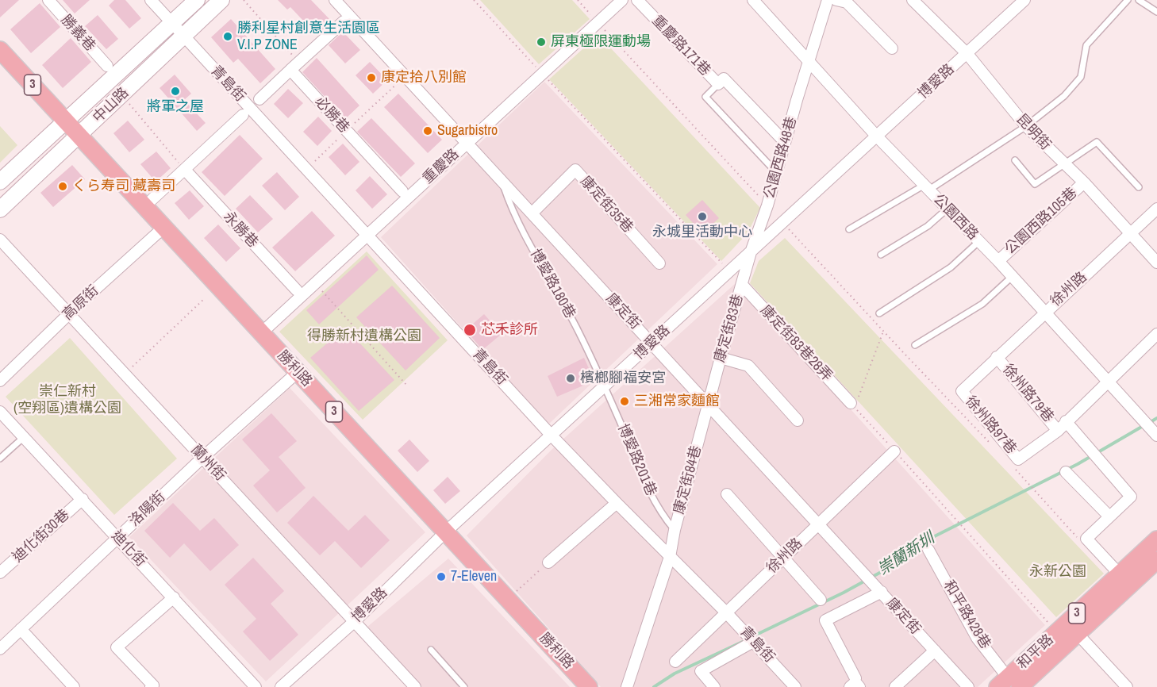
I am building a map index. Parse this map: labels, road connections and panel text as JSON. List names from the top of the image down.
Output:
{
  "streets": {
    "main road": ["3", "勝利路", "和平路"],
    "street": [
      "勝義巷",
      "重慶路171巷",
      "博愛路",
      "青島街",
      "中山路",
      "必勝巷",
      "昆明街",
      "公園西路48巷",
      "重慶路",
      "康定街35巷",
      "公園西路",
      "公園西路105巷",
      "永勝巷",
      "徐州路",
      "高原街",
      "康定街",
      "康定街83巷",
      "康定街83巷28弄",
      "徐州路79巷",
      "徐州路97巷",
      "蘭州街",
      "康定街84巷",
      "洛陽街",
      "迪化街30巷",
      "迪化街",
      "和平路428巷"
    ],
    "lane": ["博愛路180巷", "博愛路201巷"]
  },
  "crossings": [
    ["重慶路171巷", "公園西路48巷"],
    ["博愛路", "青島街"],
    ["博愛路", "昆明街"],
    ["博愛路", "公園西路48巷"],
    ["博愛路", "公園西路"],
    ["博愛路", "博愛路180巷"],
    ["博愛路", "康定街"],
    ["博愛路", "康定街83巷"],
    ["博愛路", "勝利路"],
    ["博愛路", "博愛路201巷"],
    ["博愛路", "蘭州街"],
    ["青島街", "中山路"],
    ["青島街", "重慶路"],
    ["青島街", "徐州路"],
    ["青島街", "康定街84巷"],
    ["中山路", "勝利路"],
    ["昆明街", "公園西路105巷"],
    ["昆明街", "徐州路"],
    ["公園西路48巷", "公園西路"],
    ["公園西路48巷", "康定街83巷"],
    ["重慶路", "康定街"],
    ["重慶路", "勝利路"],
    ["康定街35巷", "康定街"],
    ["公園西路", "公園西路105巷"],
    ["公園西路", "徐州路"],
    ["博愛路180巷", "康定街"],
    ["博愛路180巷", "博愛路201巷"],
    ["徐州路", "康定街"],
    ["徐州路", "徐州路79巷"],
    ["徐州路", "徐州路97巷"],
    ["高原街", "勝利路"],
    ["高原街", "蘭州街"],
    ["康定街", "康定街83巷"],
    ["康定街", "康定街84巷"],
    ["康定街83巷", "康定街83巷28弄"],
    ["康定街83巷", "康定街84巷"],
    ["勝利路", "洛陽街"],
    ["博愛路201巷", "康定街84巷"],
    ["蘭州街", "洛陽街"],
    ["洛陽街", "迪化街"],
    ["迪化街30巷", "迪化街"],
    ["和平路428巷", "和平路"]
  ],
  "water": ["崇蘭新圳"],
  "parks": ["得勝新村遺構公園", "崇仁新村 (空翔區)遺構公園", "永新公園"],
  "places": [
    "勝利星村創意生活園區 V.I.P ZONE",
    "屏東極限運動場",
    "康定拾八別館",
    "將軍之屋",
    "Sugarbistro",
    "くら寿司 藏壽司",
    "永城里活動中心",
    "芯禾診所",
    "檳榔腳福安宮",
    "三湘常家麵館",
    "7-Eleven"
  ]
}
